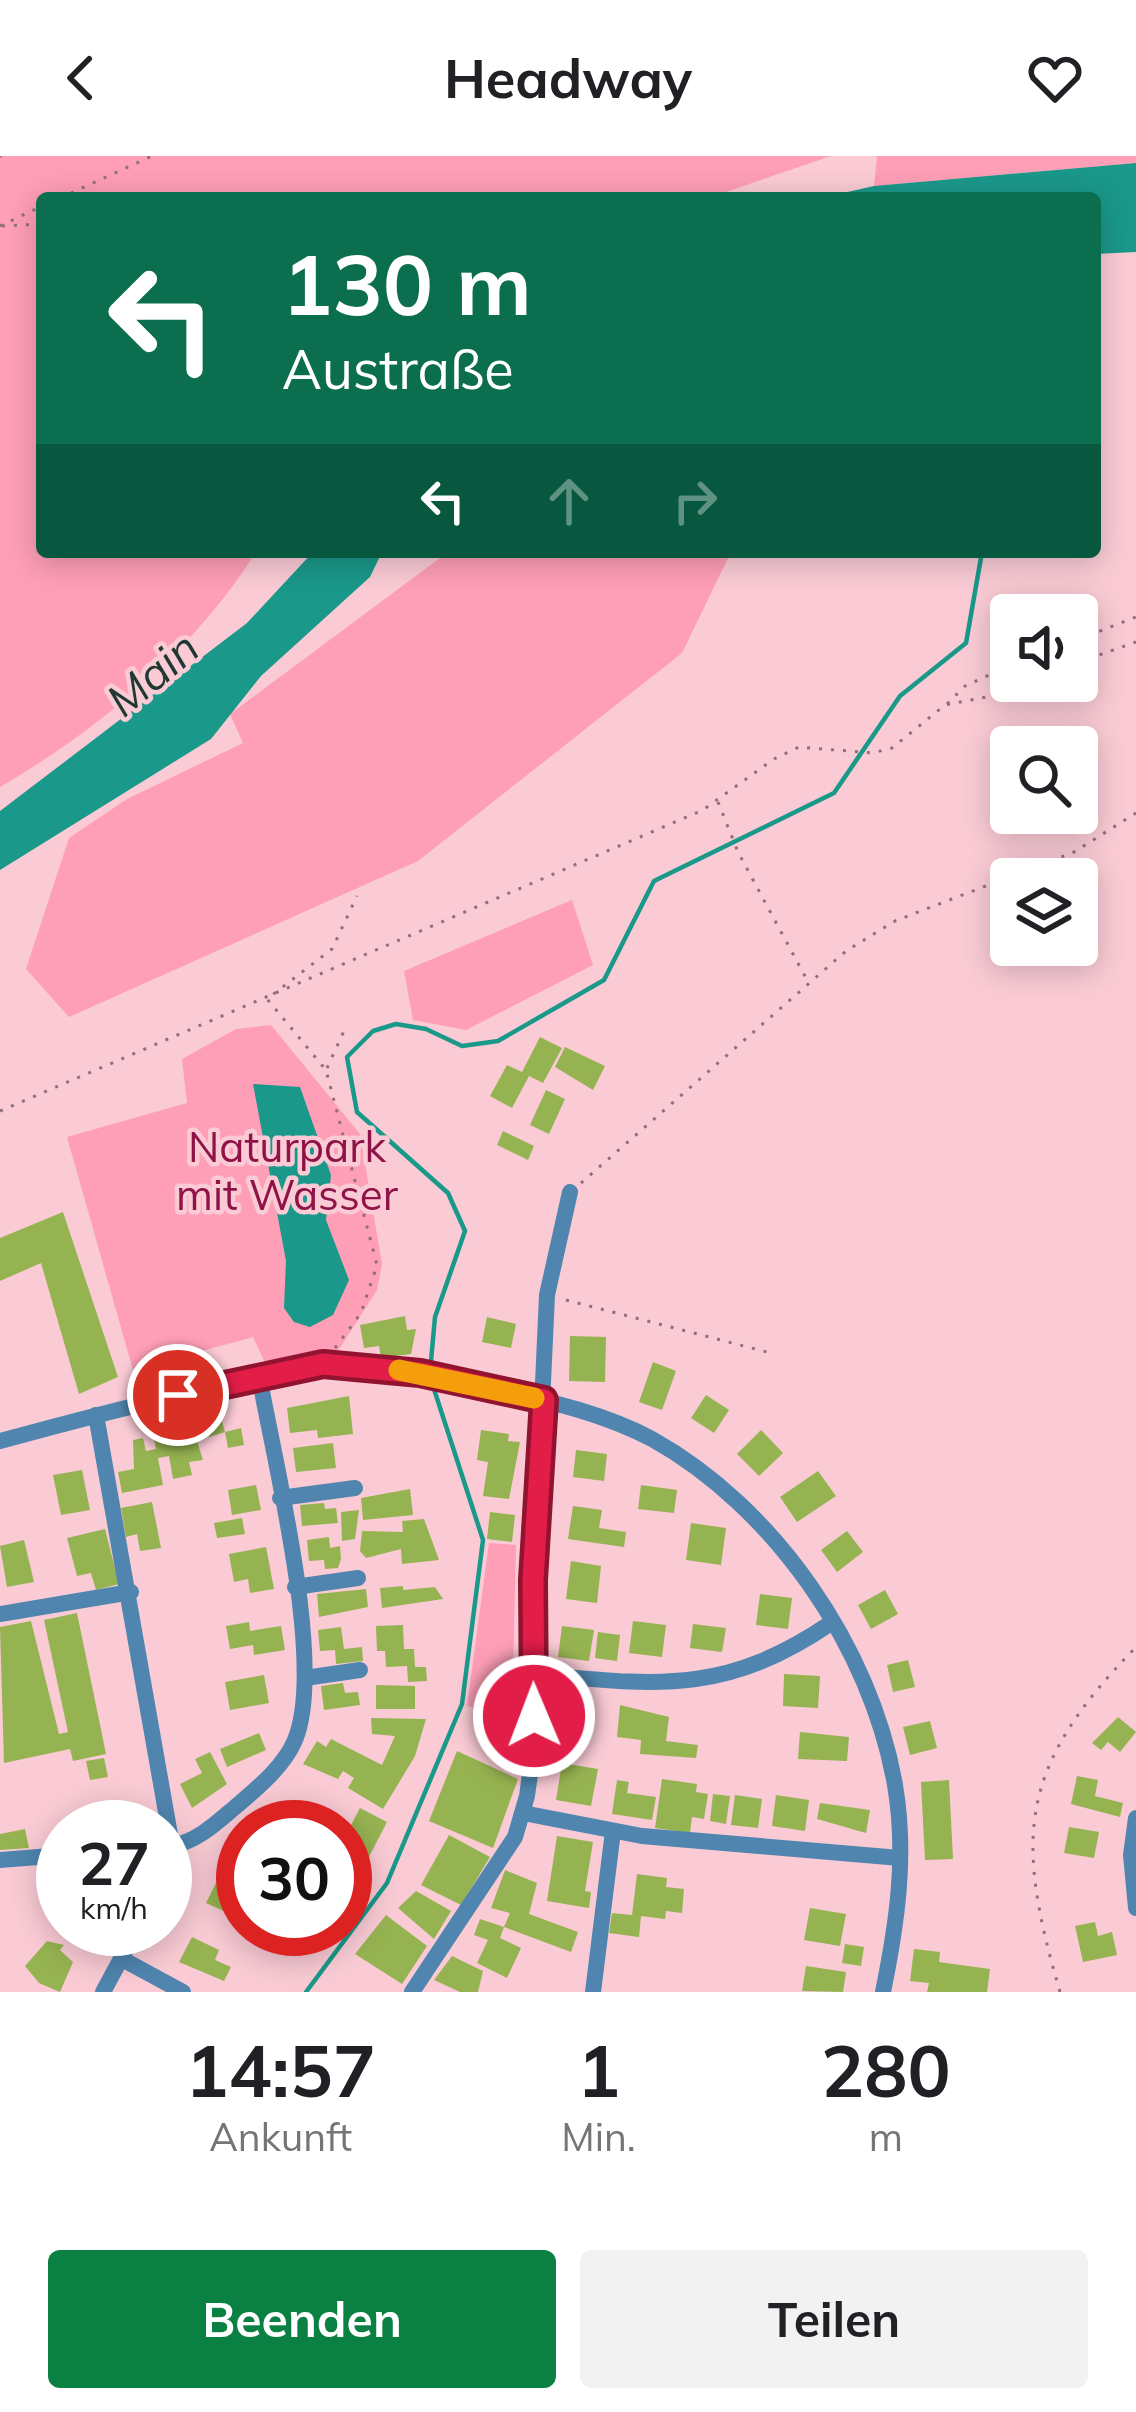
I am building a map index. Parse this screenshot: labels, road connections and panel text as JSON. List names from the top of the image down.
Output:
{
  "water": ["Main"],
  "parks": ["Naturpark mit Wasser"],
  "page": {
    "header": "Headway",
    "turn": ["130 m", "Austraße"],
    "speed": "27 km/h",
    "limit": "30",
    "eta": [
      "14:57",
      "Ankunft",
      "1",
      "Min.",
      "280",
      "m"
    ],
    "buttons": ["Beenden", "Teilen"]
  }
}
